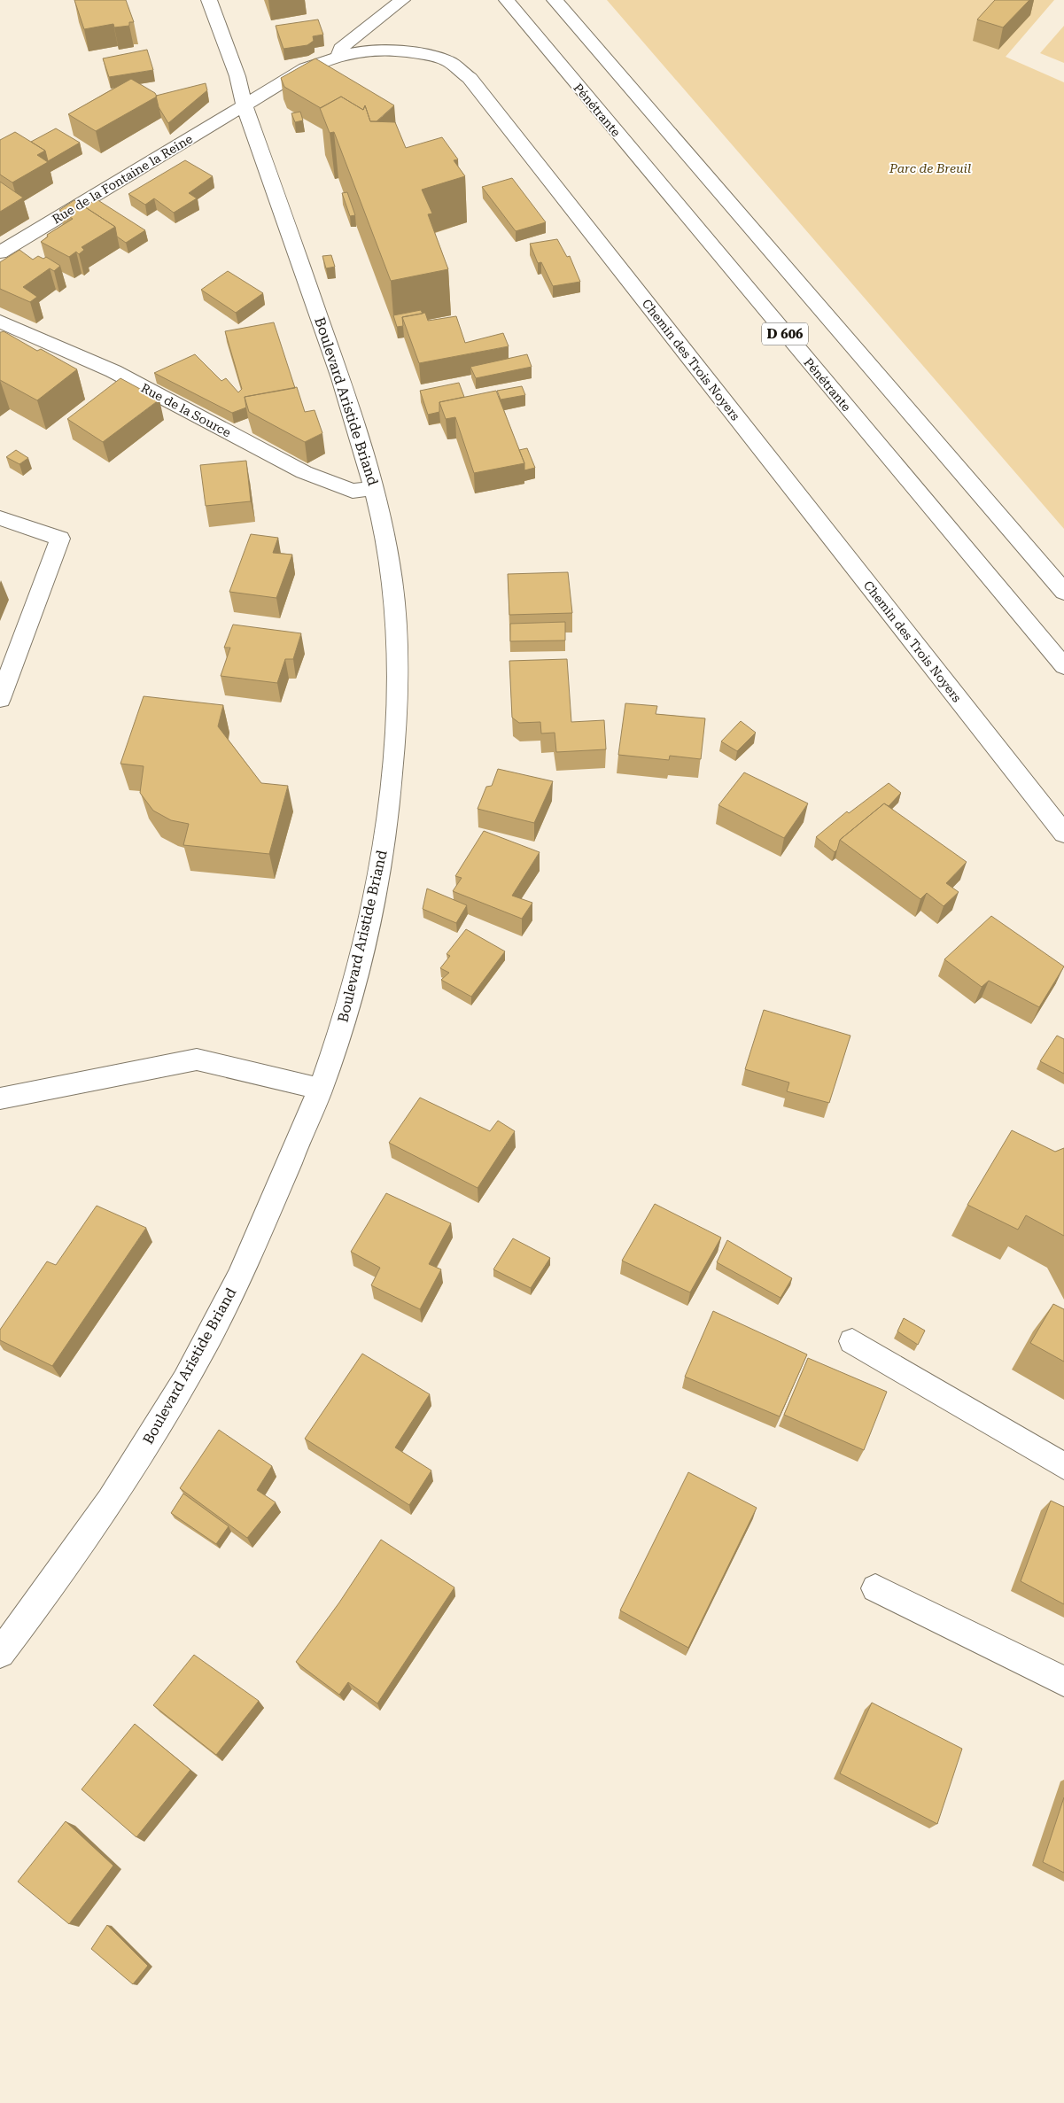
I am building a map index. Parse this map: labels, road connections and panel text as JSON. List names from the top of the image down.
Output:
{
  "streets": {
    "street": [
      "Pénétrante",
      "Rue de la Fontaine la Reine",
      "D 606",
      "Chemin des Trois Noyers",
      "Boulevard Aristide Briand",
      "Rue de la Source"
    ]
  },
  "crossings": [
    ["Rue de la Fontaine la Reine", "Chemin des Trois Noyers"],
    ["Rue de la Fontaine la Reine", "Boulevard Aristide Briand"],
    ["Chemin des Trois Noyers", "Boulevard Aristide Briand"],
    ["Boulevard Aristide Briand", "Rue de la Source"]
  ],
  "parks": ["Parc de Breuil"]
}
